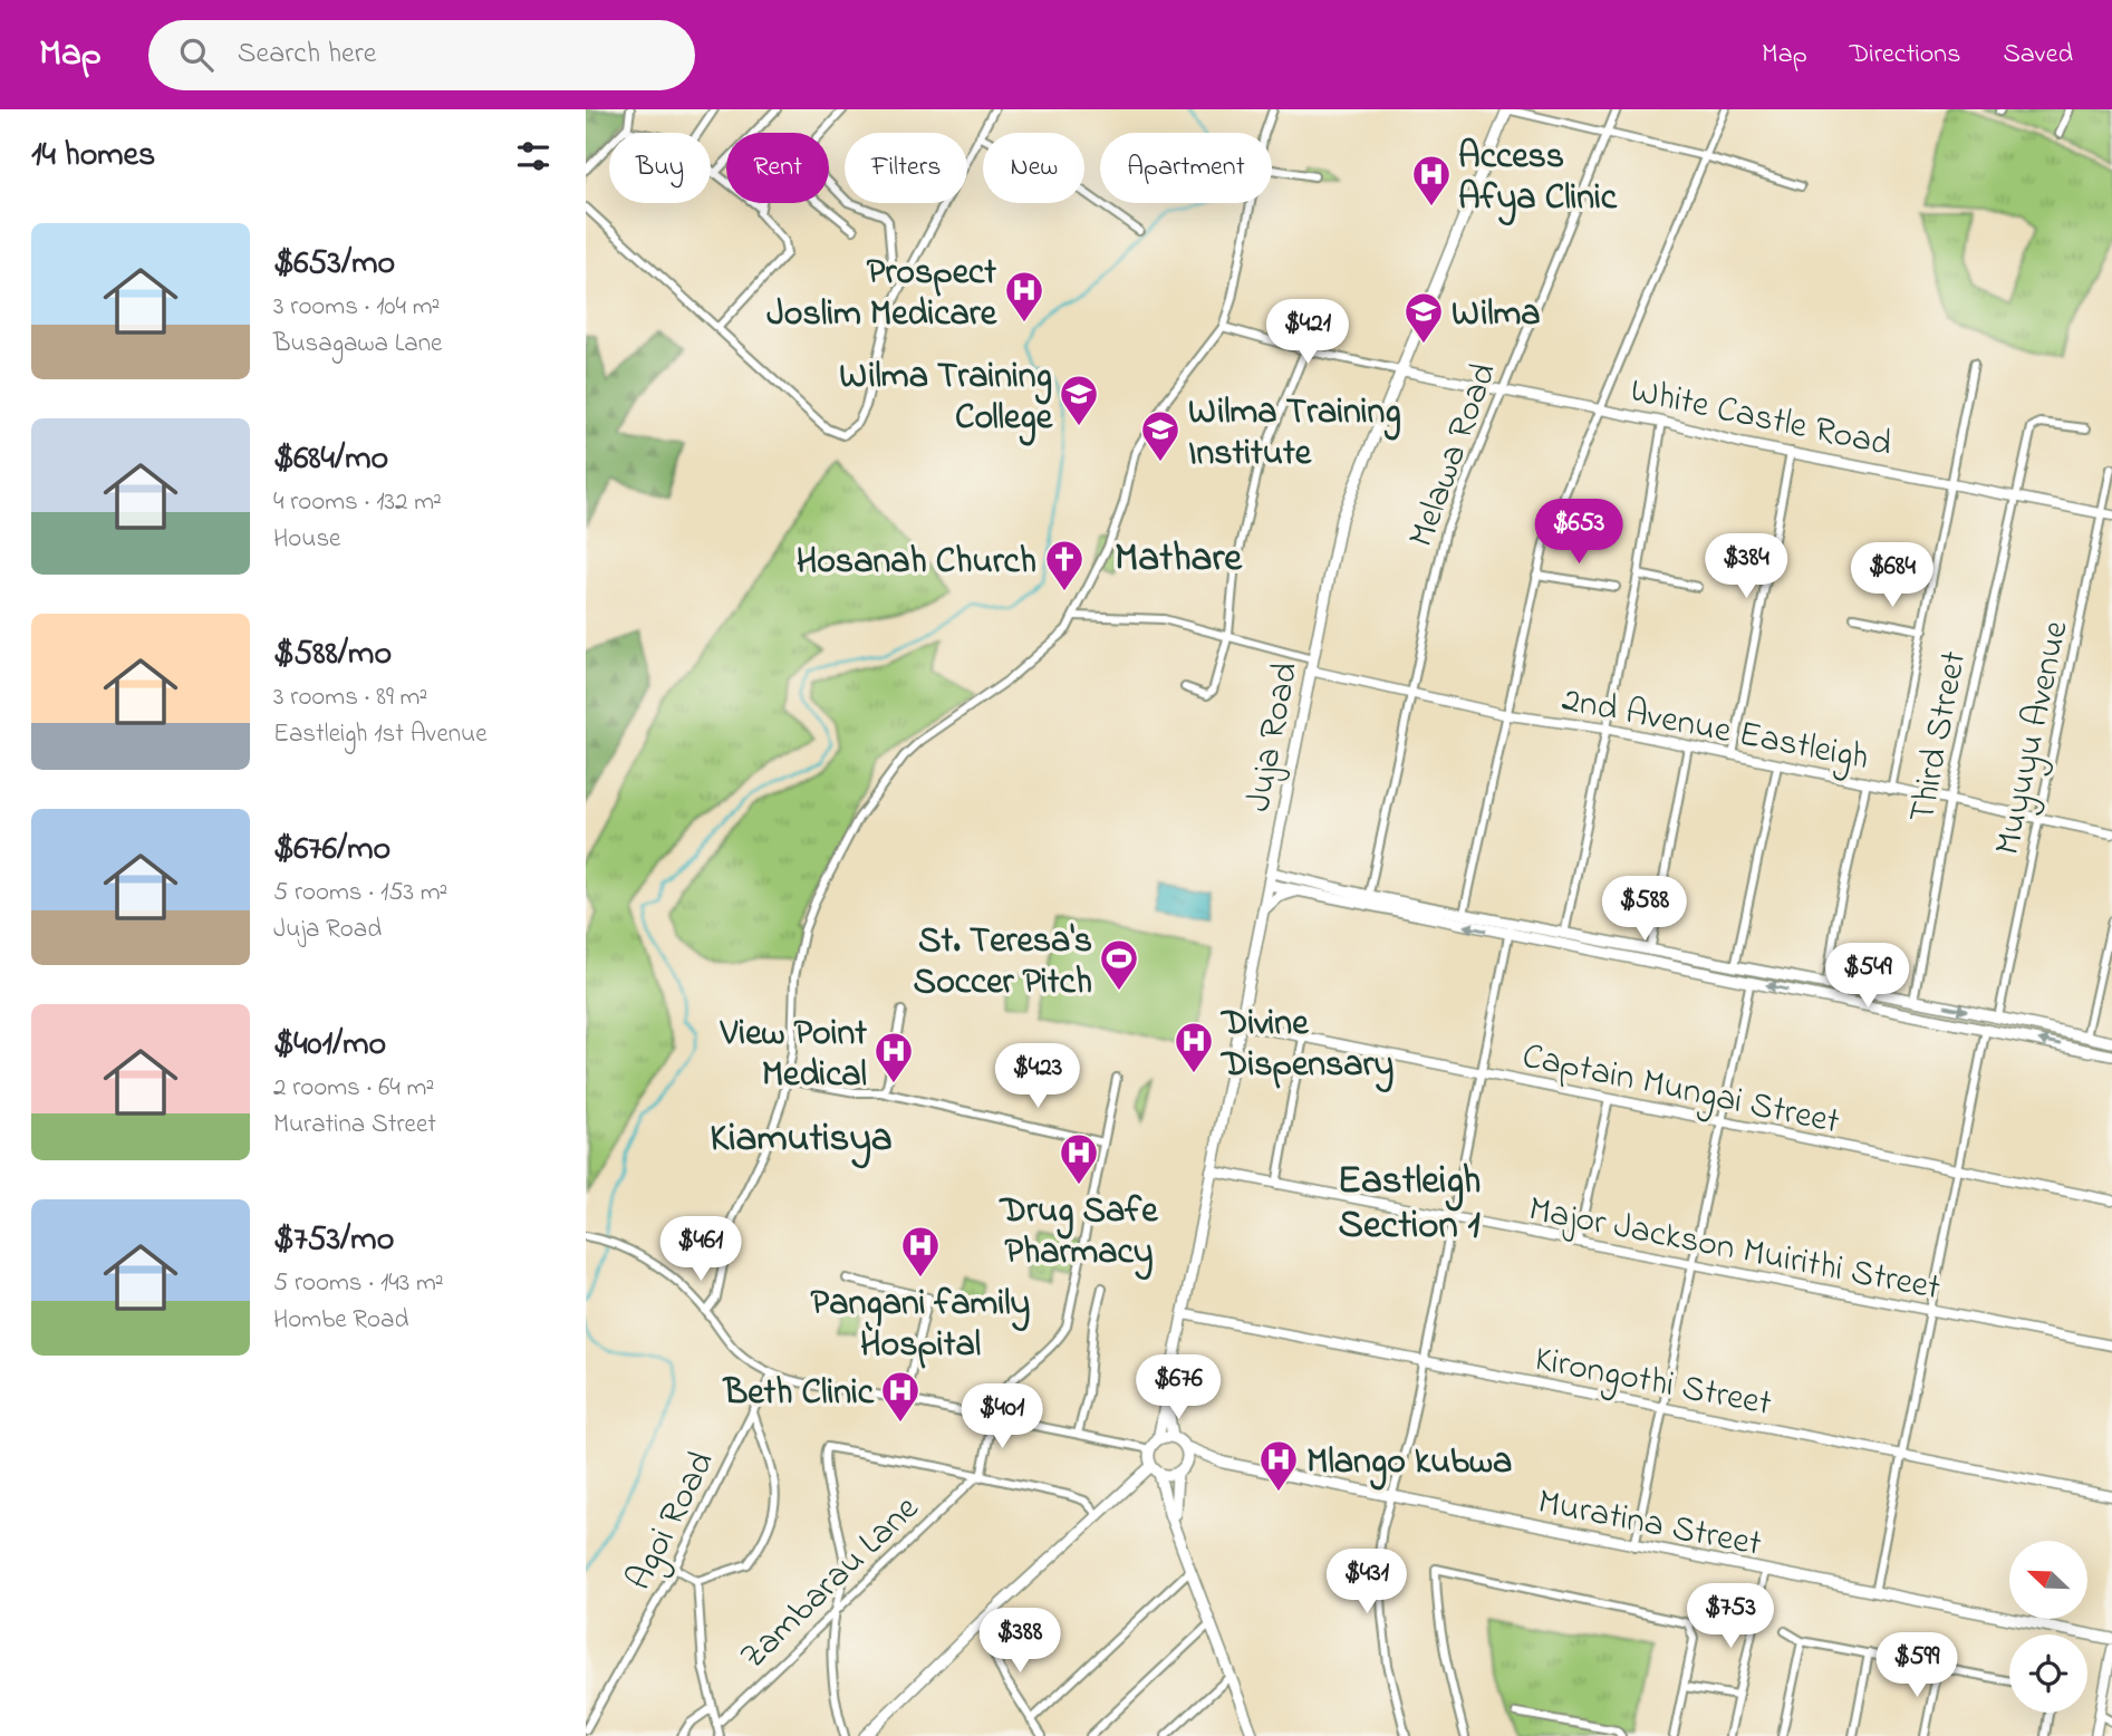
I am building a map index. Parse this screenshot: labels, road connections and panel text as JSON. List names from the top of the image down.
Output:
{
  "streets": {
    "main road": ["Juja Road", "Muratina Street"],
    "street": [
      "White Castle Road",
      "Melawa Road",
      "2nd Avenue Eastleigh",
      "Third Street",
      "Muyuyu Avenue",
      "Captain Mungai Street",
      "Major Jackson Muirithi Street",
      "Kirongothi Street",
      "Agoi Road",
      "Zambarau Lane"
    ]
  },
  "crossings": [
    ["White Castle Road", "Melawa Road"],
    ["White Castle Road", "Juja Road"],
    ["White Castle Road", "Third Street"],
    ["White Castle Road", "Muyuyu Avenue"],
    ["Melawa Road", "2nd Avenue Eastleigh"],
    ["2nd Avenue Eastleigh", "Juja Road"],
    ["2nd Avenue Eastleigh", "Third Street"],
    ["2nd Avenue Eastleigh", "Muyuyu Avenue"],
    ["Juja Road", "Captain Mungai Street"],
    ["Juja Road", "Major Jackson Muirithi Street"],
    ["Juja Road", "Kirongothi Street"],
    ["Juja Road", "Muratina Street"]
  ],
  "districts": ["Mathare", "Kiamutisya", "Eastleigh Section 1"],
  "places": {
    "hospital": [
      "Access Afya Clinic",
      "Prospect Joslim Medicare",
      "Divine Dispensary",
      "View Point Medical",
      "Drug Safe Pharmacy",
      "Pangani family Hospital",
      "Beth Clinic",
      "Mlango kubwa"
    ],
    "school or university": ["Wilma", "Wilma Training College", "Wilma Training Institute"],
    "church": ["Hosanah Church"],
    "sports": ["St. Teresa's Soccer Pitch"]
  },
  "north": "top left",
  "page": {
    "header": "Map",
    "search": "Search here",
    "nav": ["Map", "Directions", "Saved"],
    "heading": "14 homes",
    "chip": [
      "Buy",
      "Rent",
      "Filters",
      "New",
      "Apartment"
    ],
    "list": [
      {
        "name": "$653/mo",
        "note": "3 rooms · 104 m² · Busagawa Lane"
      },
      {
        "name": "$684/mo",
        "note": "4 rooms · 132 m² · House"
      },
      {
        "name": "$588/mo",
        "note": "3 rooms · 89 m² · Eastleigh 1st Avenue"
      },
      {
        "name": "$676/mo",
        "note": "5 rooms · 153 m² · Juja Road"
      },
      {
        "name": "$401/mo",
        "note": "2 rooms · 64 m² · Muratina Street"
      },
      {
        "name": "$753/mo",
        "note": "5 rooms · 143 m² · Hombe Road"
      }
    ],
    "price": [
      "$421",
      "$653",
      "$384",
      "$684",
      "$588",
      "$549",
      "$423",
      "$461",
      "$676",
      "$401",
      "$431",
      "$753",
      "$388",
      "$599"
    ]
  }
}
